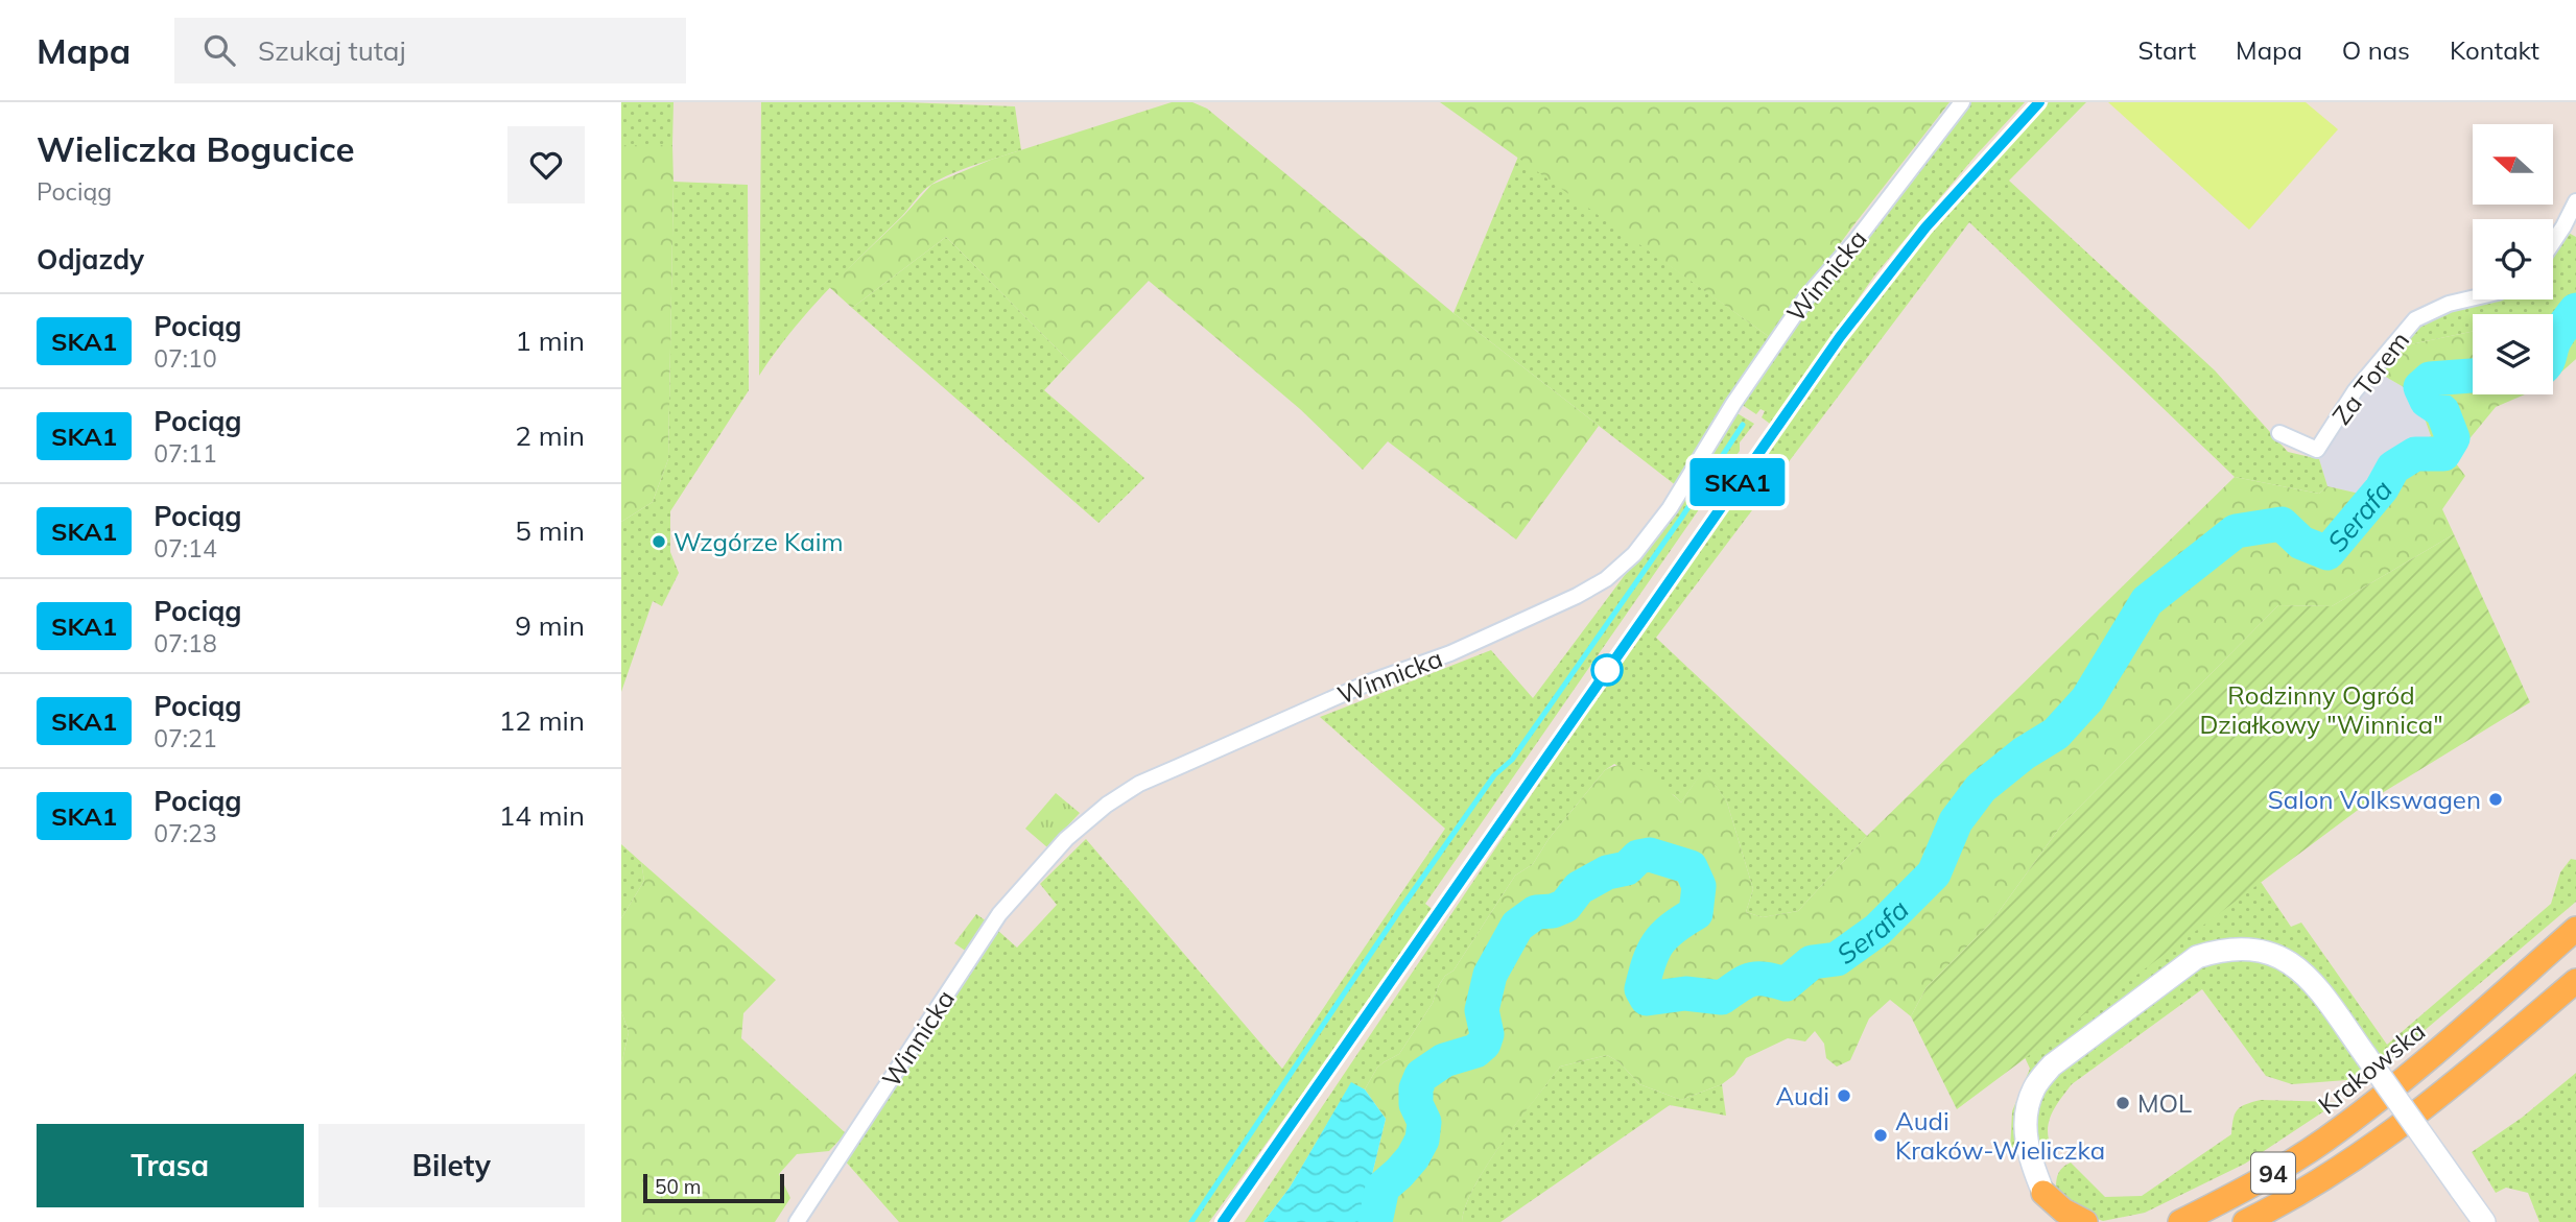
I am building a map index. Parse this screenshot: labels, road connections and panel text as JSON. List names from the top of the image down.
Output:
{
  "streets": {
    "main road": ["Krakowska", "94"],
    "street": ["Winnicka", "Za Torem"]
  },
  "water": ["Serafa"],
  "parks": ["Rodzinny Ogród Działkowy \"Winnica\""],
  "places": [
    "Wzgórze Kaim",
    "Salon Volkswagen",
    "Audi",
    "MOL",
    "Audi Kraków-Wieliczka"
  ],
  "scale_bar": "50 m",
  "north": "left",
  "page": {
    "header": "Mapa",
    "search": "Szukaj tutaj",
    "nav": [
      "Start",
      "Mapa",
      "O nas",
      "Kontakt"
    ],
    "heading": [
      ["Wieliczka Bogucice", "Pociąg"],
      "Odjazdy"
    ],
    "on_map": "SKA1",
    "list": [
      {
        "mark": "SKA1",
        "name": "Pociąg",
        "note": "07:10",
        "value": "1 min"
      },
      {
        "mark": "SKA1",
        "name": "Pociąg",
        "note": "07:11",
        "value": "2 min"
      },
      {
        "mark": "SKA1",
        "name": "Pociąg",
        "note": "07:14",
        "value": "5 min"
      },
      {
        "mark": "SKA1",
        "name": "Pociąg",
        "note": "07:18",
        "value": "9 min"
      },
      {
        "mark": "SKA1",
        "name": "Pociąg",
        "note": "07:21",
        "value": "12 min"
      },
      {
        "mark": "SKA1",
        "name": "Pociąg",
        "note": "07:23",
        "value": "14 min"
      }
    ],
    "buttons": ["Trasa", "Bilety"],
    "scale": "50 m"
  }
}
